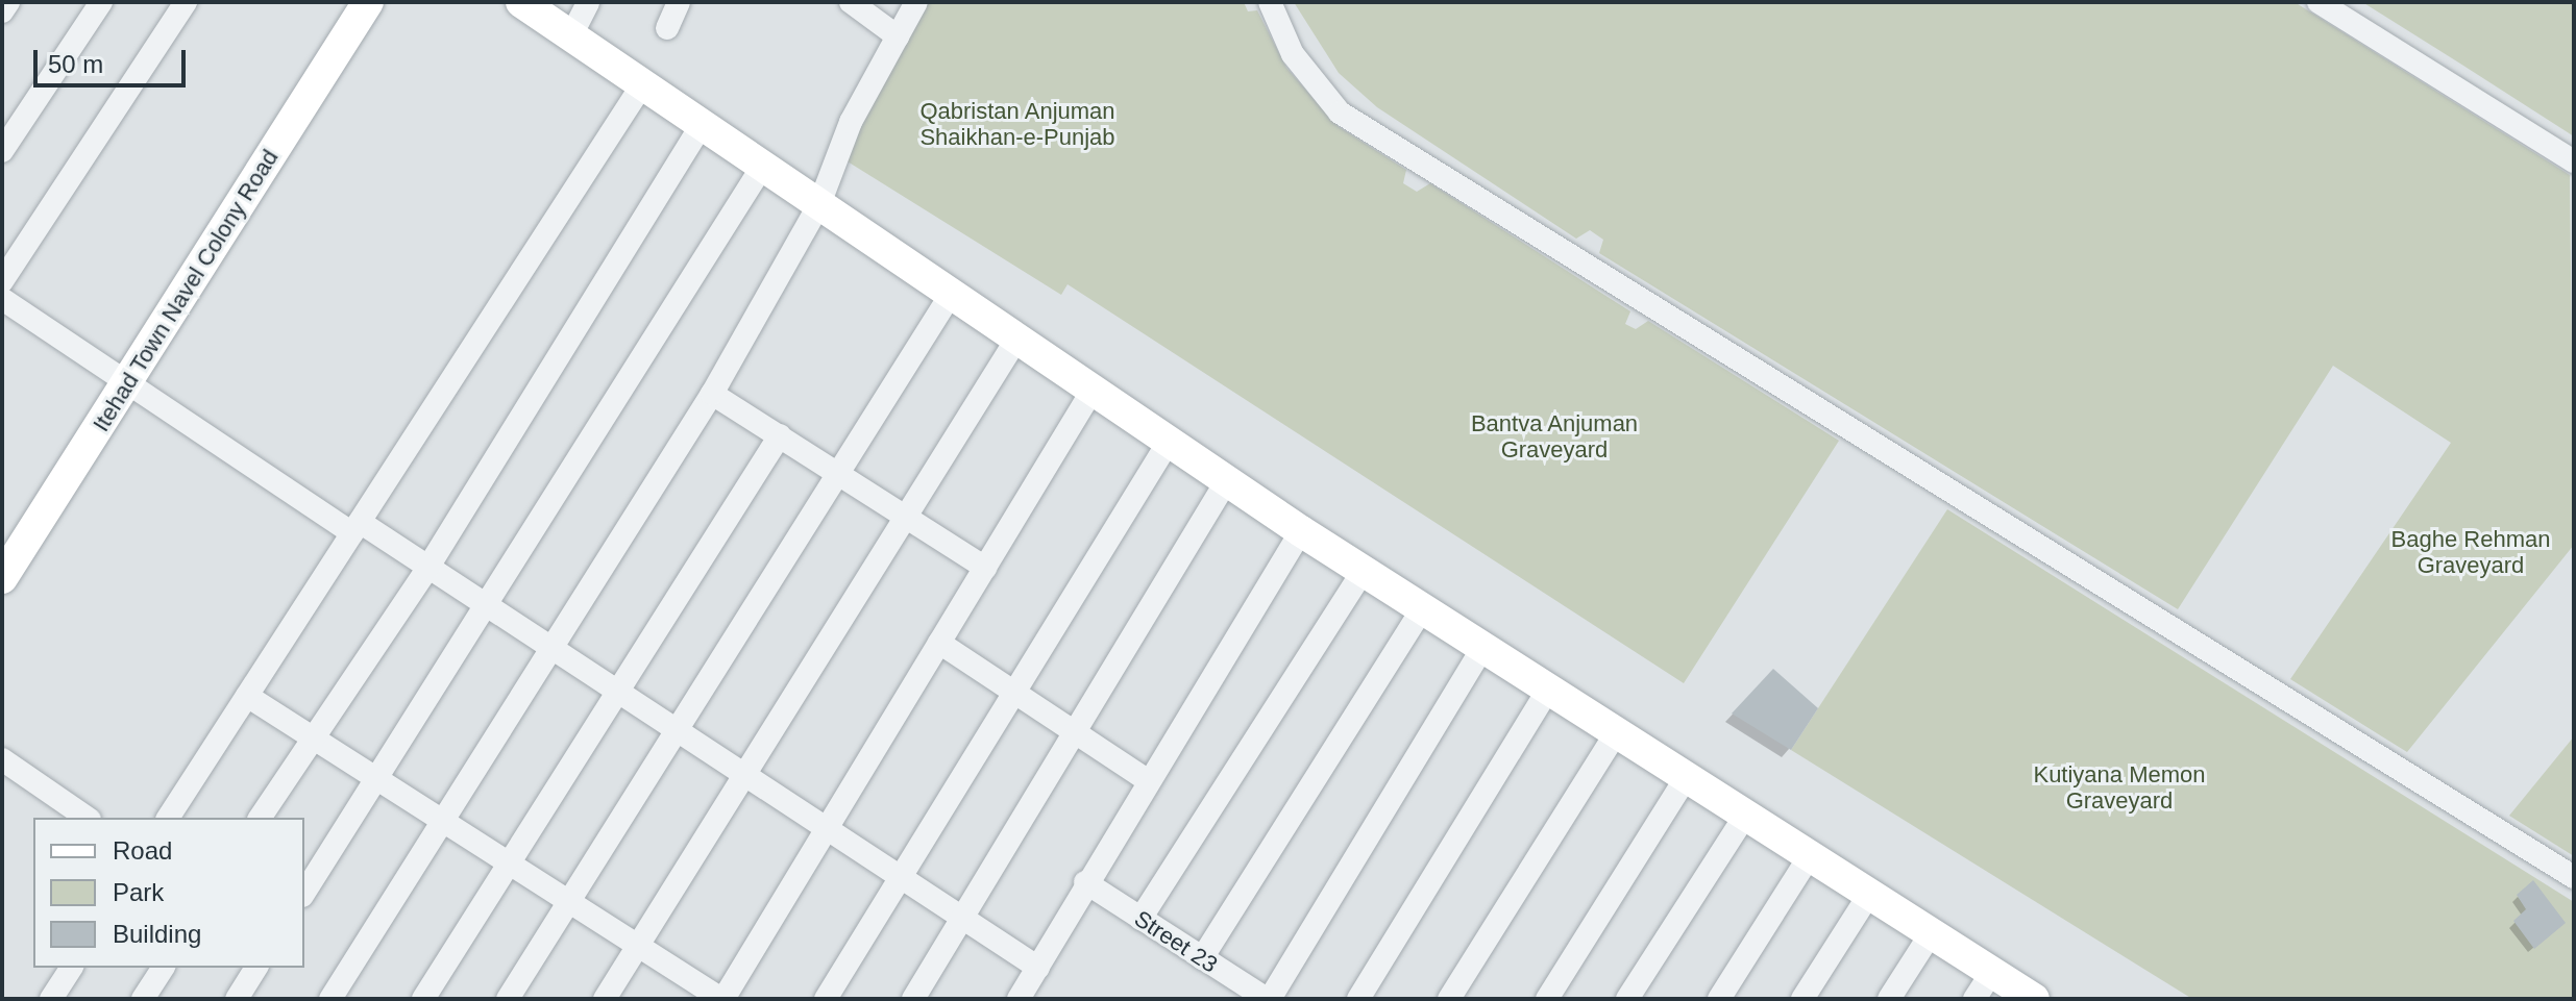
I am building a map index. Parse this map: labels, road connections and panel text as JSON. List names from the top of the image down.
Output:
{
  "streets": {
    "street": ["Itehad Town Navel Colony Road", "Street 23"]
  },
  "parks": [
    "Qabristan Anjuman Shaikhan-e-Punjab",
    "Bantva Anjuman Graveyard",
    "Baghe Rehman Graveyard",
    "Kutiyana Memon Graveyard"
  ],
  "legend": ["Road", "Park", "Building"],
  "scale_bar": "50 m"
}
